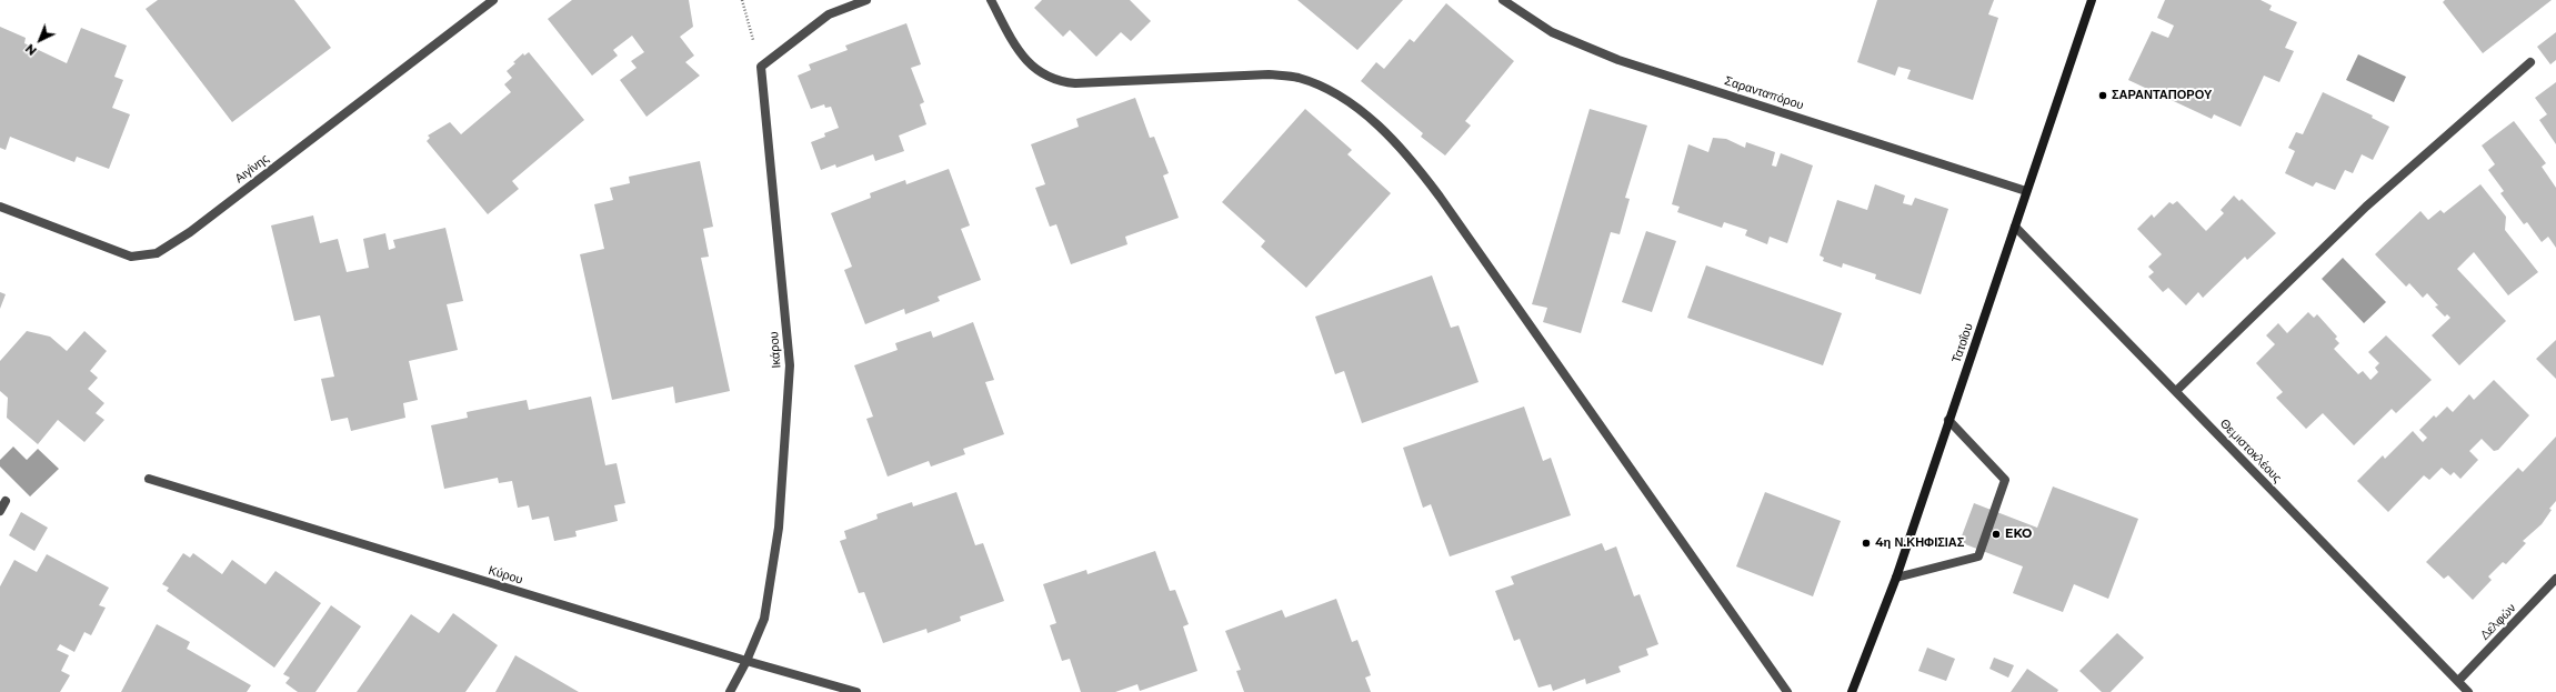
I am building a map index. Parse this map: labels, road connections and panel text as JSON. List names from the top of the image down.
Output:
{
  "streets": {
    "main road": ["Τατοΐου"],
    "street": [
      "Σαρανταπόρου",
      "Αιγίνης",
      "Ικάρου",
      "Θεμιστοκλέους",
      "Κύρου",
      "Δελφών"
    ]
  },
  "crossings": [
    ["Σαρανταπόρου", "Τατοΐου"],
    ["Τατοΐου", "Θεμιστοκλέους"],
    ["Ικάρου", "Κύρου"],
    ["Θεμιστοκλέους", "Δελφών"]
  ],
  "places": ["ΣΑΡΑΝΤΑΠΟΡΟΥ", "EKO", "4η Ν.ΚΗΦΙΣΙΑΣ"],
  "north": "bottom left"
}
